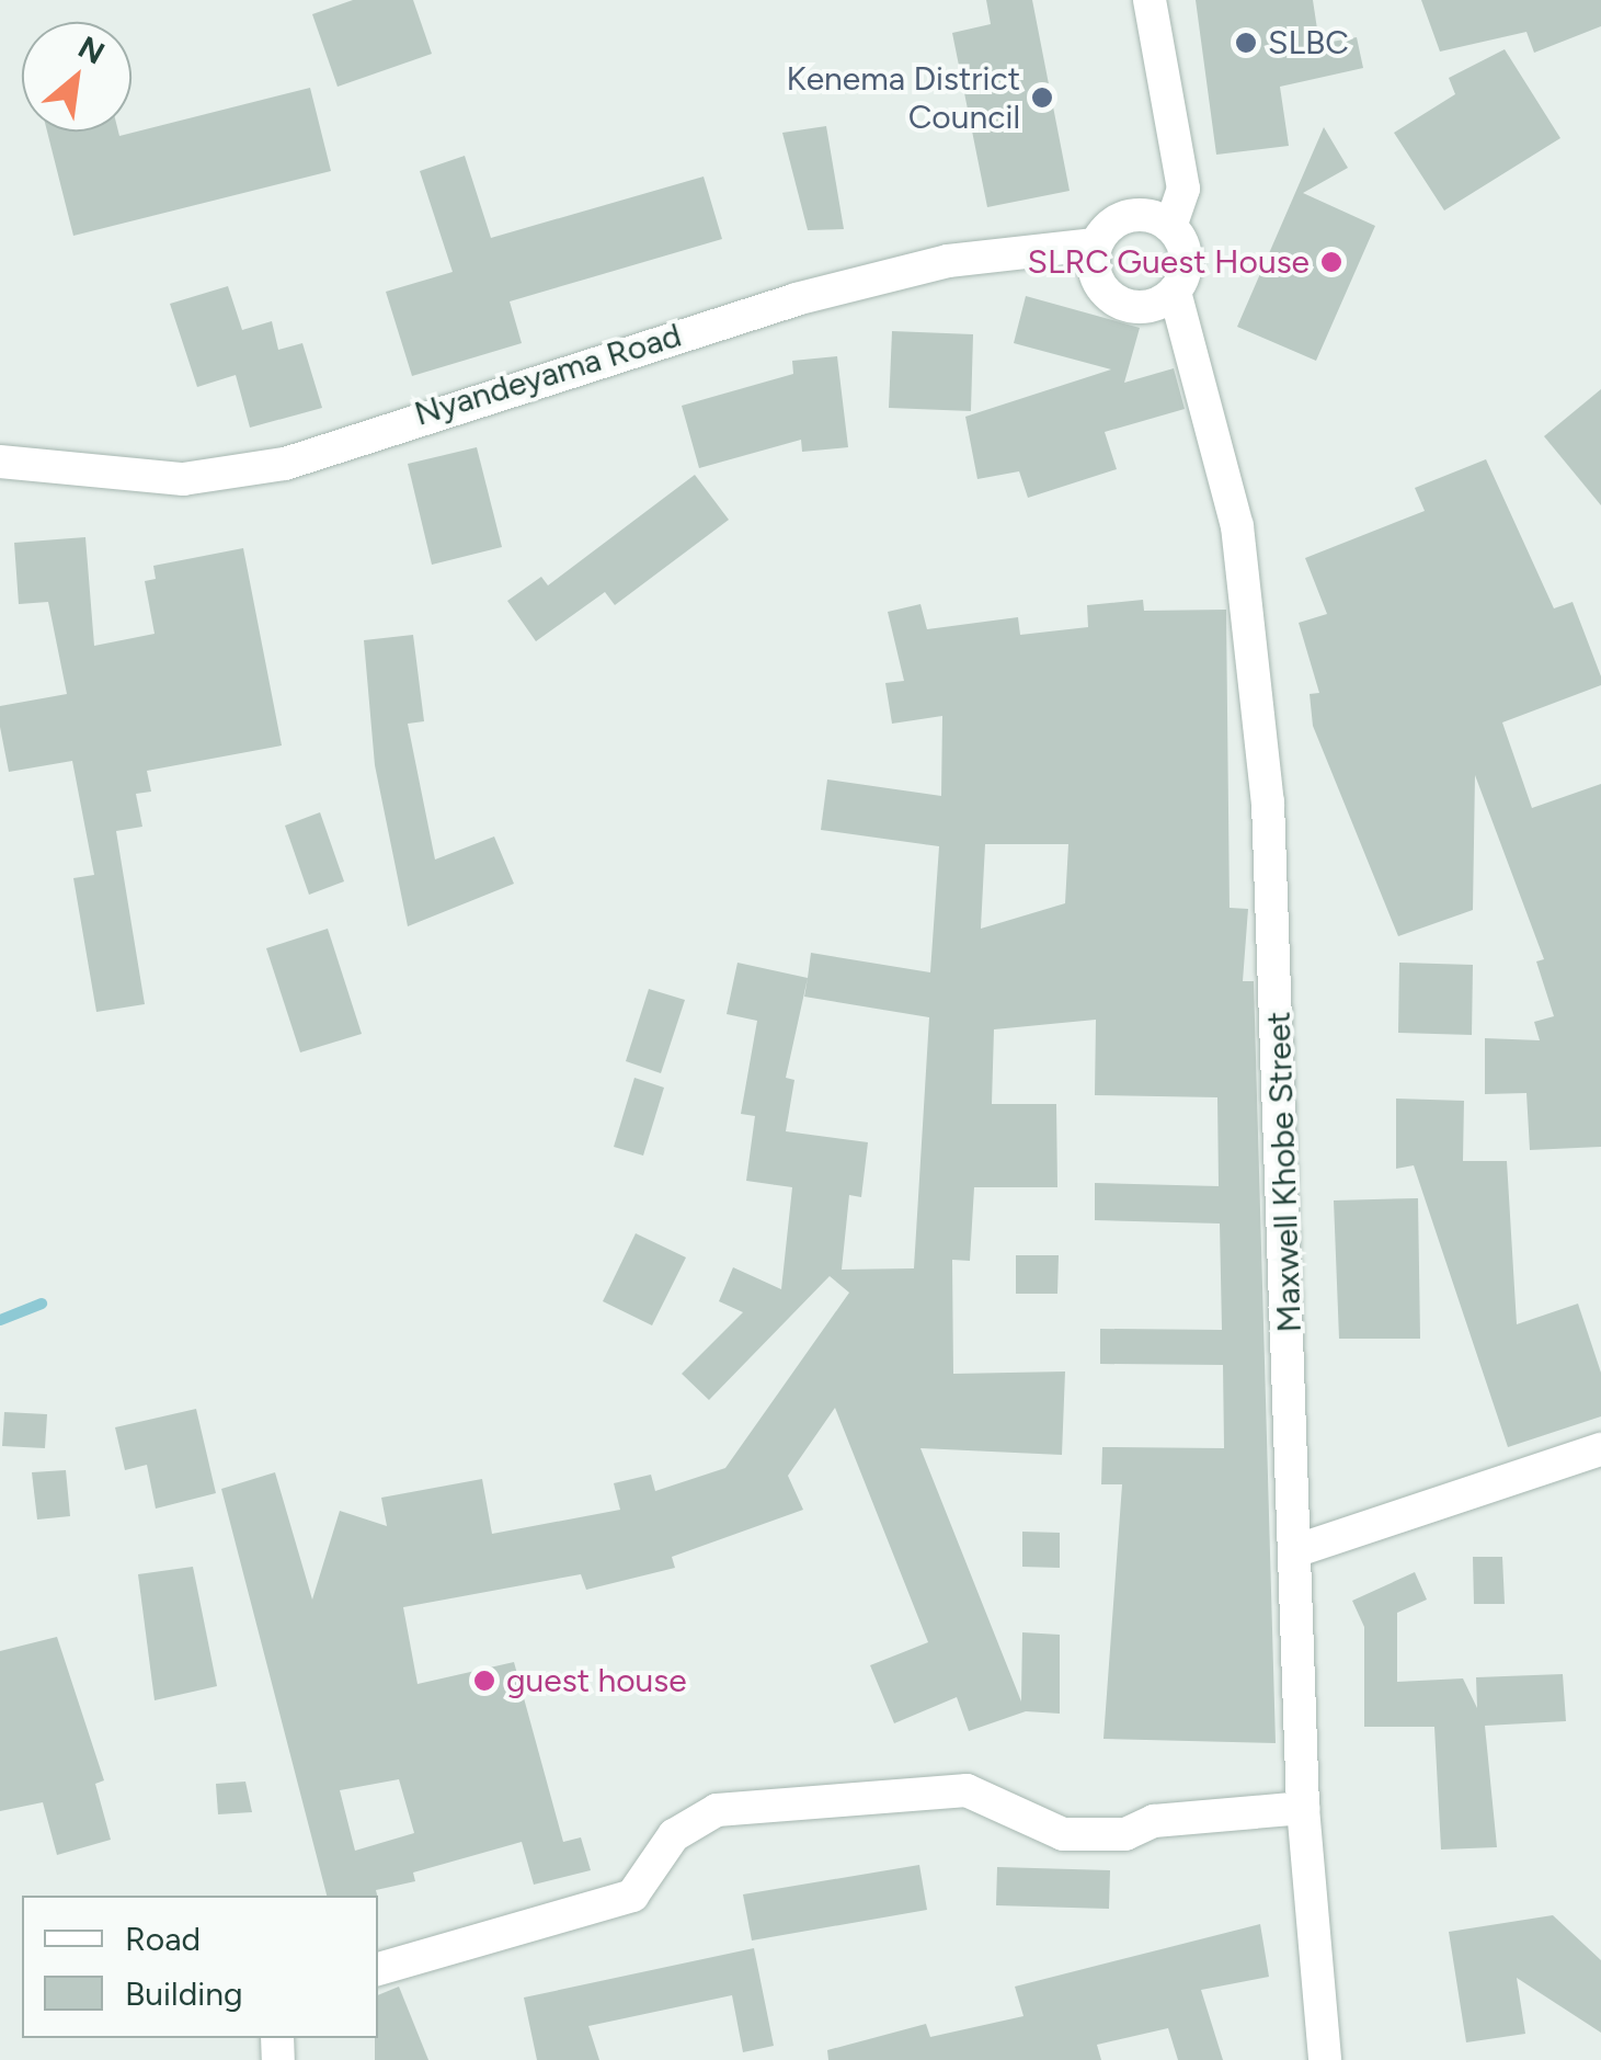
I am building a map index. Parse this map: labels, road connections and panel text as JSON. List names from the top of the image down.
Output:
{
  "streets": {
    "street": ["Nyandeyama Road", "Maxwell Khobe Street"]
  },
  "crossings": [
    ["Nyandeyama Road", "Maxwell Khobe Street"]
  ],
  "places": [
    "SLBC",
    "Kenema District Council",
    "SLRC Guest House",
    "guest house"
  ],
  "legend": ["Road", "Building"],
  "north": "top right"
}
